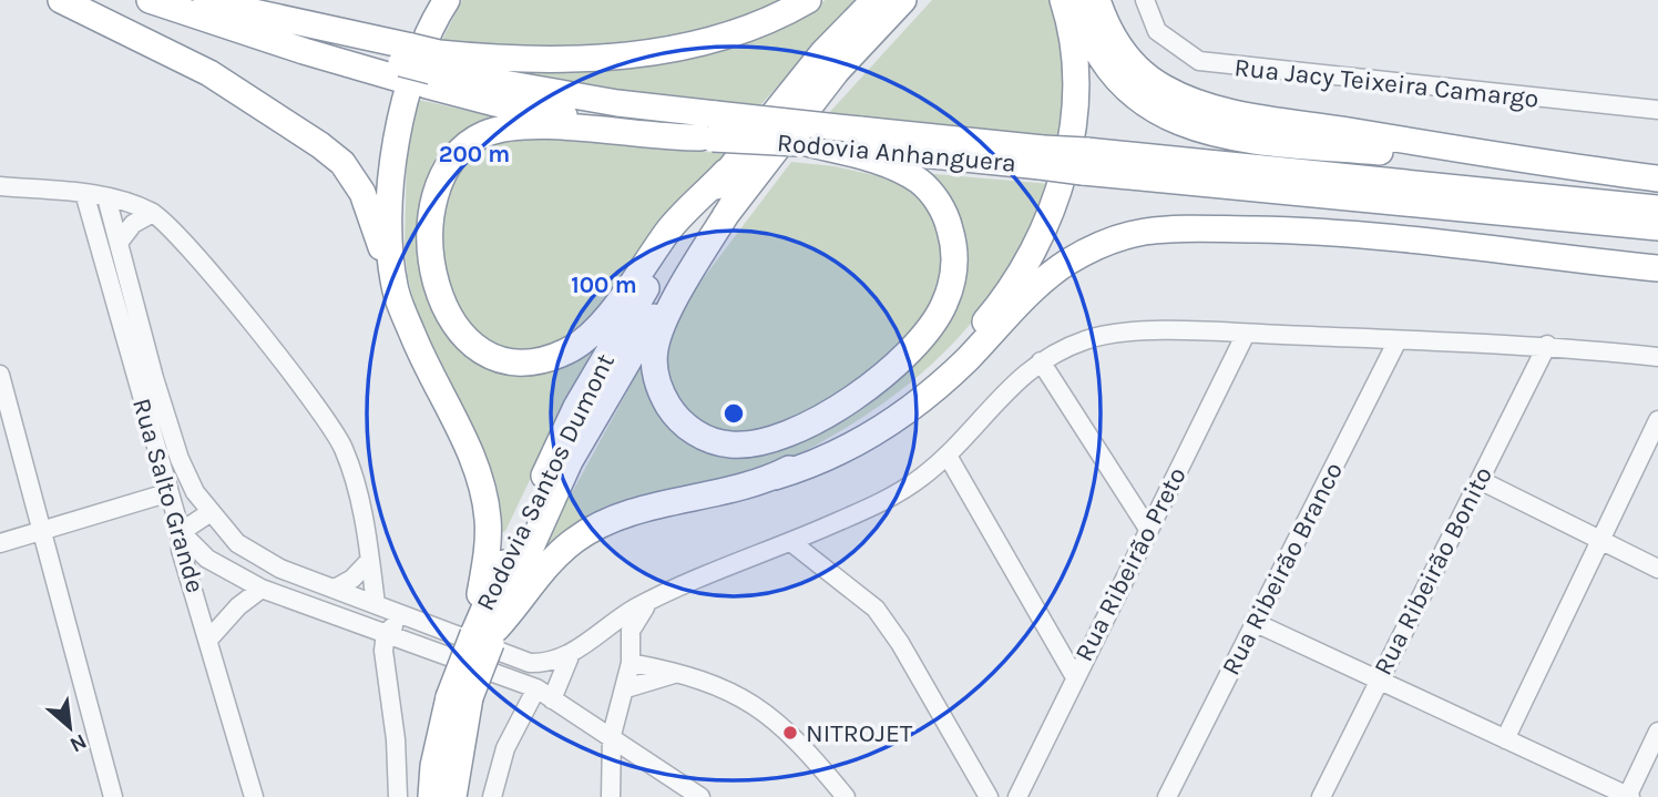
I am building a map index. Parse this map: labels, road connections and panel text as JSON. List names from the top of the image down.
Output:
{
  "streets": {
    "highway": ["Rodovia Anhanguera", "Rodovia Santos Dumont"],
    "street": [
      "Rua Jacy Teixeira Camargo",
      "Rua Salto Grande",
      "Rua Ribeirão Preto",
      "Rua Ribeirão Branco",
      "Rua Ribeirão Bonito"
    ]
  },
  "places": ["NITROJET"],
  "north": "bottom right",
  "rings": ["200 m", "100 m"]
}
